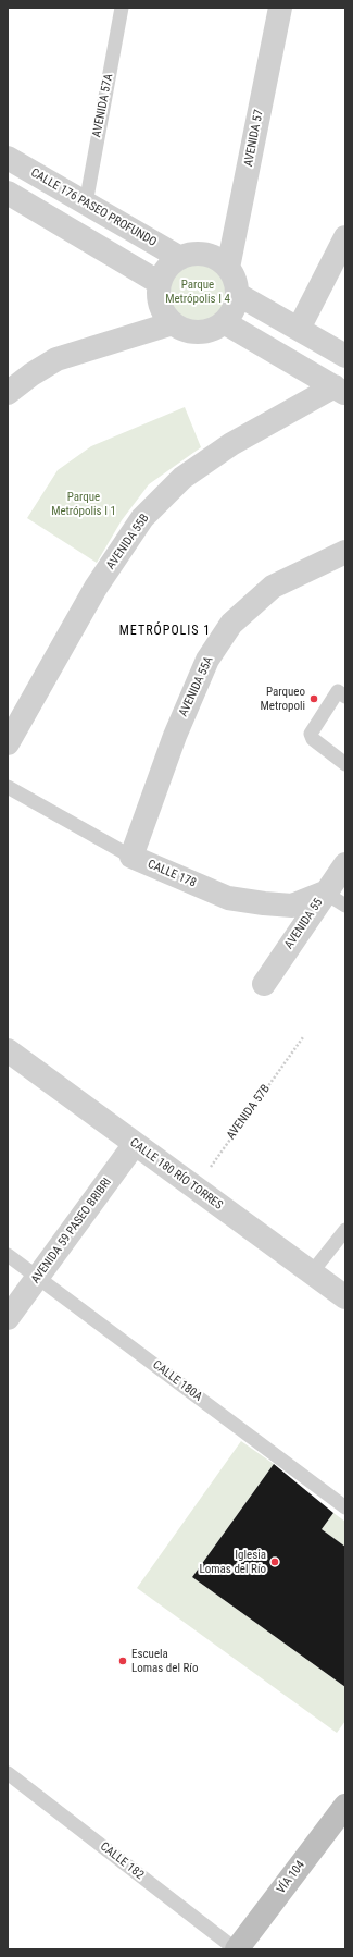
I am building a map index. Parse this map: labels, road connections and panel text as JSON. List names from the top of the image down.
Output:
{
  "streets": {
    "main road": ["VÍA 104"],
    "street": [
      "AVENIDA 57",
      "CALLE 176 PASEO PROFUNDO",
      "AVENIDA 55B",
      "AVENIDA 55A",
      "CALLE 178",
      "AVENIDA 55",
      "CALLE 180 RÍO TORRES",
      "AVENIDA 59 PASEO BRIBRI"
    ],
    "lane": ["AVENIDA 57A", "CALLE 180A", "CALLE 182"],
    "path": ["AVENIDA 57B"]
  },
  "crossings": [
    ["AVENIDA 57A", "CALLE 176 PASEO PROFUNDO"],
    ["AVENIDA 57", "CALLE 176 PASEO PROFUNDO"],
    ["AVENIDA 55A", "CALLE 178"],
    ["CALLE 178", "AVENIDA 55"],
    ["AVENIDA 57B", "CALLE 180 RÍO TORRES"],
    ["CALLE 180 RÍO TORRES", "AVENIDA 59 PASEO BRIBRI"],
    ["AVENIDA 59 PASEO BRIBRI", "CALLE 180A"],
    ["CALLE 182", "VÍA 104"]
  ],
  "districts": ["METRÓPOLIS 1"],
  "parks": ["Parque Metrópolis I 4", "Parque Metrópolis I 1"],
  "places": ["Parqueo Metropoli", "Iglesia Lomas del Río", "Escuela Lomas del Río"]
}
